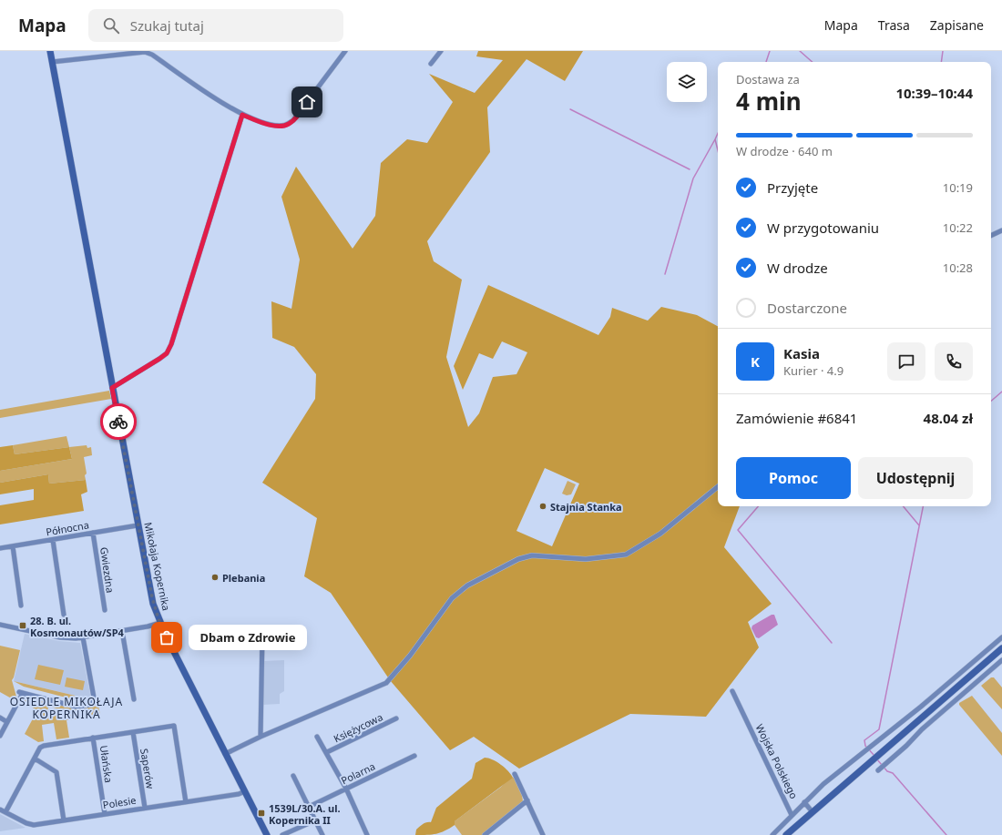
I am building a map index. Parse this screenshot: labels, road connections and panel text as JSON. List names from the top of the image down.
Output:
{
  "streets": {
    "street": [
      "Północna",
      "Mikołaja Kopernika",
      "Gwiezdna",
      "Księżycowa",
      "Wojska Polskiego",
      "Ułańska",
      "Saperów",
      "Polarna",
      "Polesie"
    ]
  },
  "crossings": [
    ["Północna", "Mikołaja Kopernika"],
    ["Północna", "Gwiezdna"],
    ["Mikołaja Kopernika", "Polesie"],
    ["Ułańska", "Polesie"],
    ["Saperów", "Polesie"]
  ],
  "districts": ["OSIEDLE MIKOŁAJA KOPERNIKA"],
  "places": {
    "other": ["Stajnia Stanka", "Plebania", "Dbam o Zdrowie"],
    "transit": ["28. B. ul. Kosmonautów/SP4", "1539L/30.A. ul. Kopernika II"]
  },
  "page": {
    "header": "Mapa",
    "search": "Szukaj tutaj",
    "nav": ["Mapa", "Trasa", "Zapisane"],
    "heading": ["4 min", "Dostawa za", "10:39–10:44"],
    "panel": [
      "Kasia",
      "Kurier · 4.9",
      "Zamówienie #6841",
      "48.04 zł"
    ],
    "bar": "W drodze · 640 m",
    "list": [
      ["Przyjęte", "10:19"],
      ["W przygotowaniu", "10:22"],
      ["W drodze", "10:28"],
      "Dostarczone"
    ],
    "round": "K",
    "buttons": ["Pomoc", "Udostępnij"],
    "bubble": "Dbam o Zdrowie"
  }
}
